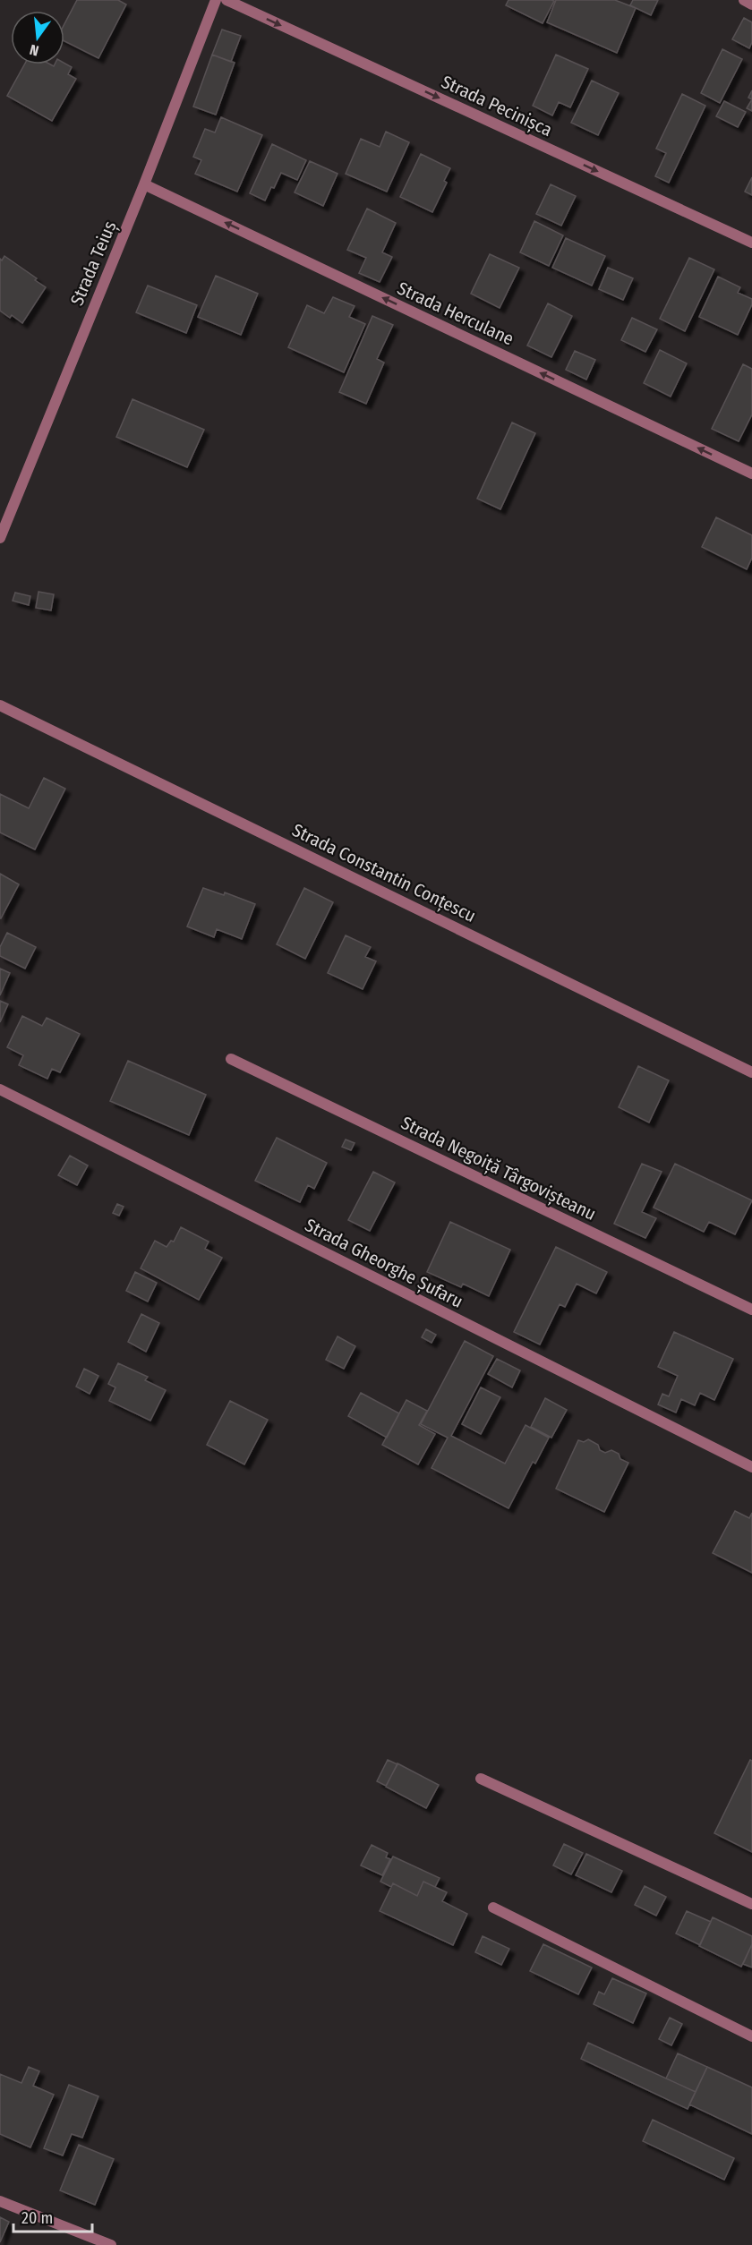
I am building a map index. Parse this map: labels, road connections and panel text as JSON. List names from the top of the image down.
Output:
{
  "streets": {
    "street": [
      "Strada Pecinișca",
      "Strada Teiuș",
      "Strada Herculane",
      "Strada Constantin Conțescu",
      "Strada Negoiță Târgovișteanu",
      "Strada Gheorghe Șufaru"
    ]
  },
  "crossings": [
    ["Strada Teiuș", "Strada Herculane"]
  ],
  "one_way": ["Strada Pecinișca", "Strada Herculane"],
  "scale_bar": "20 m",
  "north": "bottom"
}
